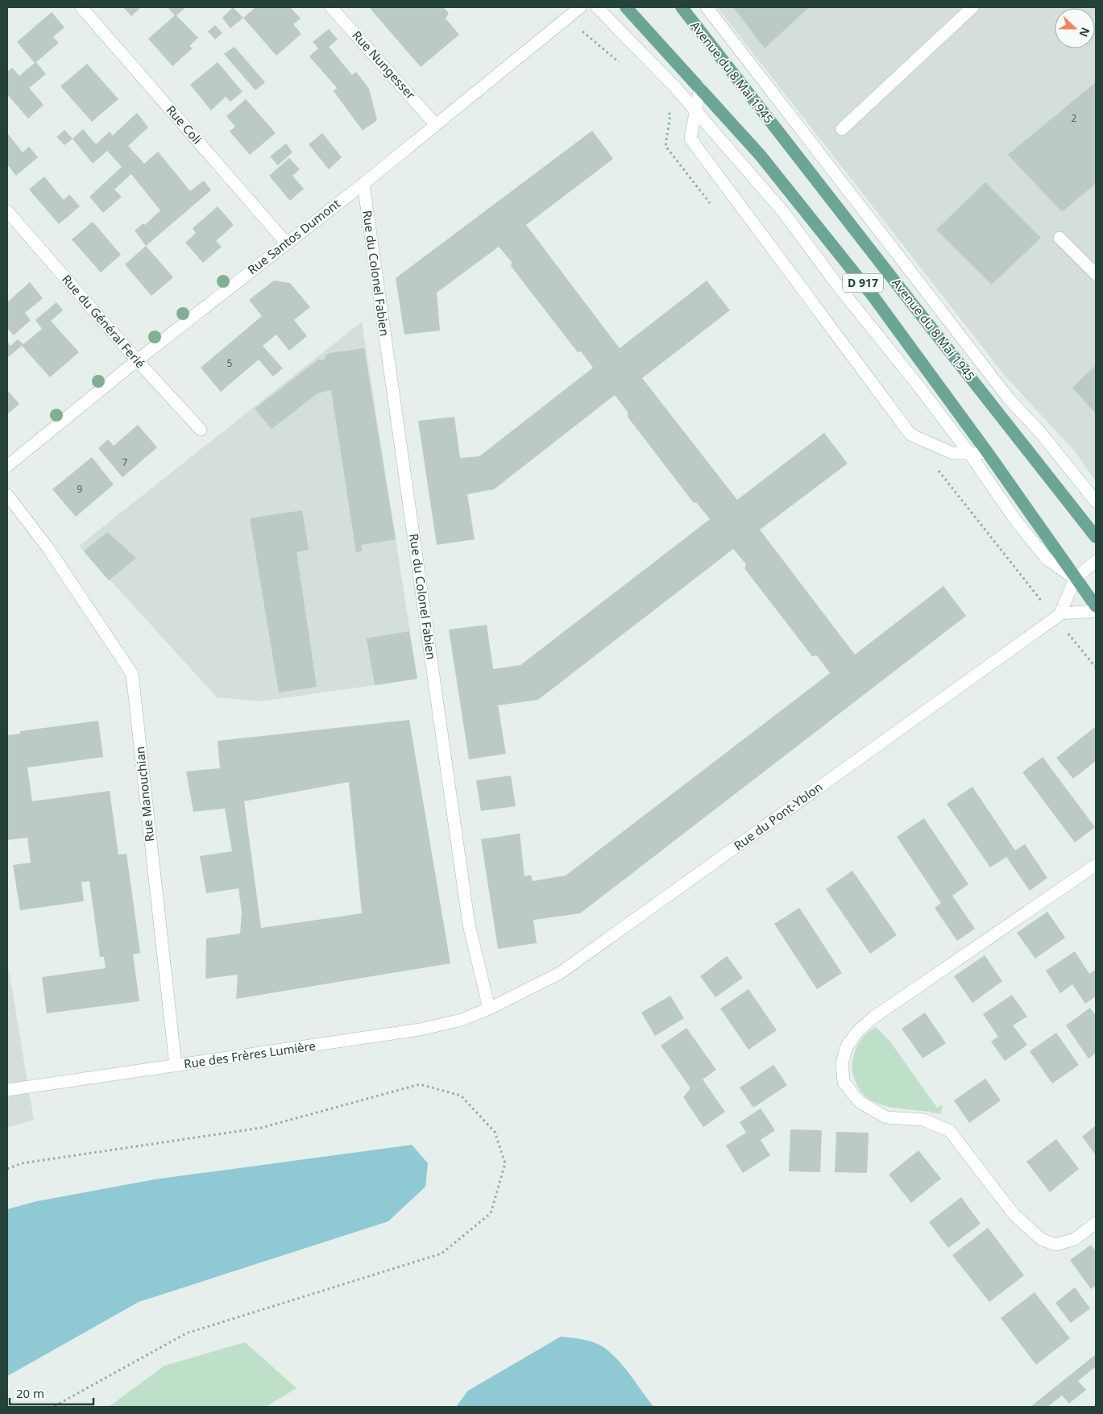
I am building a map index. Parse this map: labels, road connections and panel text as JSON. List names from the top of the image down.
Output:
{
  "streets": {
    "main road": ["Avenue du 8 Mai 1945", "D 917"],
    "street": [
      "Rue Nungesser",
      "Rue Coli",
      "Rue Santos Dumont",
      "Rue du Colonel Fabien",
      "Rue du Général Ferié",
      "Rue Manouchian",
      "Rue du Pont-Yblon",
      "Rue des Frères Lumière"
    ]
  },
  "crossings": [
    ["Rue Nungesser", "Rue Santos Dumont"],
    ["Rue Coli", "Rue Santos Dumont"],
    ["Rue Santos Dumont", "Rue du Colonel Fabien"],
    ["Rue Santos Dumont", "Rue du Général Ferié"],
    ["Rue du Colonel Fabien", "Rue du Pont-Yblon"],
    ["Rue du Colonel Fabien", "Rue des Frères Lumière"],
    ["Rue Manouchian", "Rue des Frères Lumière"],
    ["Rue du Pont-Yblon", "Rue des Frères Lumière"]
  ],
  "house_numbers": [
    "2",
    "5",
    "7",
    "9"
  ],
  "scale_bar": "20 m",
  "north": "right"
}
